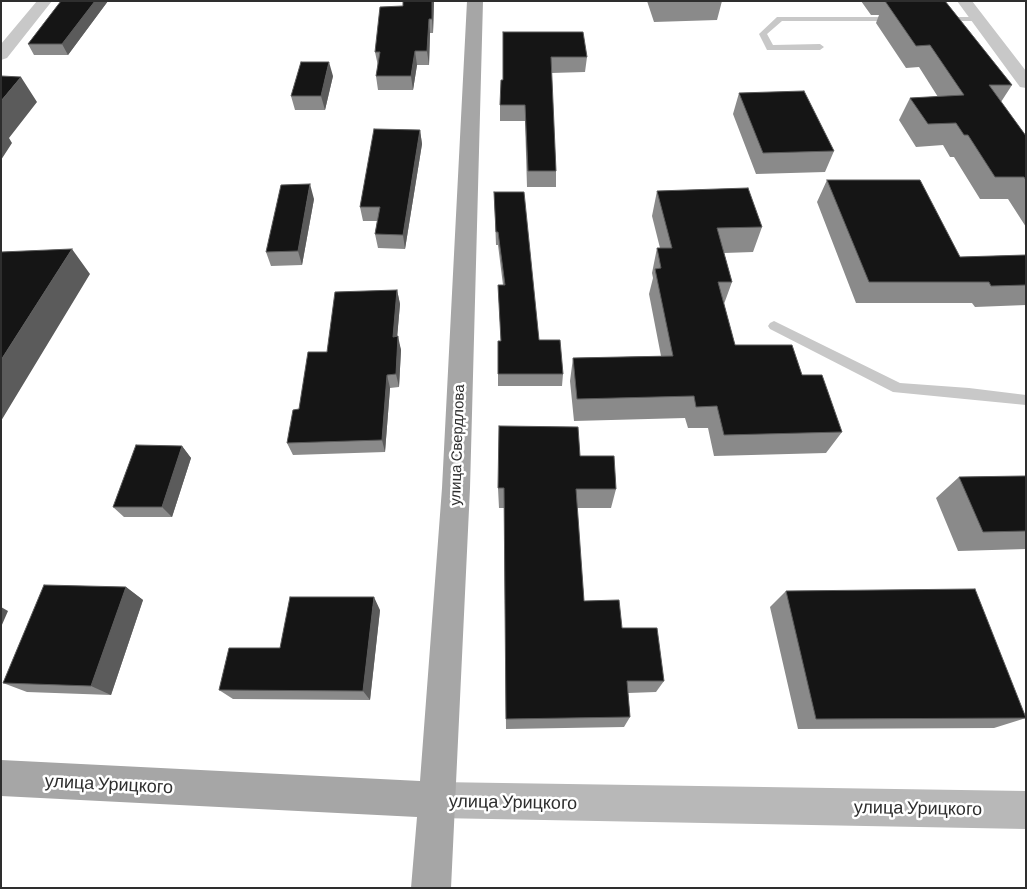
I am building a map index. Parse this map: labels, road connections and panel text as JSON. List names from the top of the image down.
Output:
{
  "streets": {
    "main road": ["улица Свердлова", "улица Урицкого"]
  },
  "crossings": [
    ["улица Свердлова", "улица Урицкого"]
  ]
}
